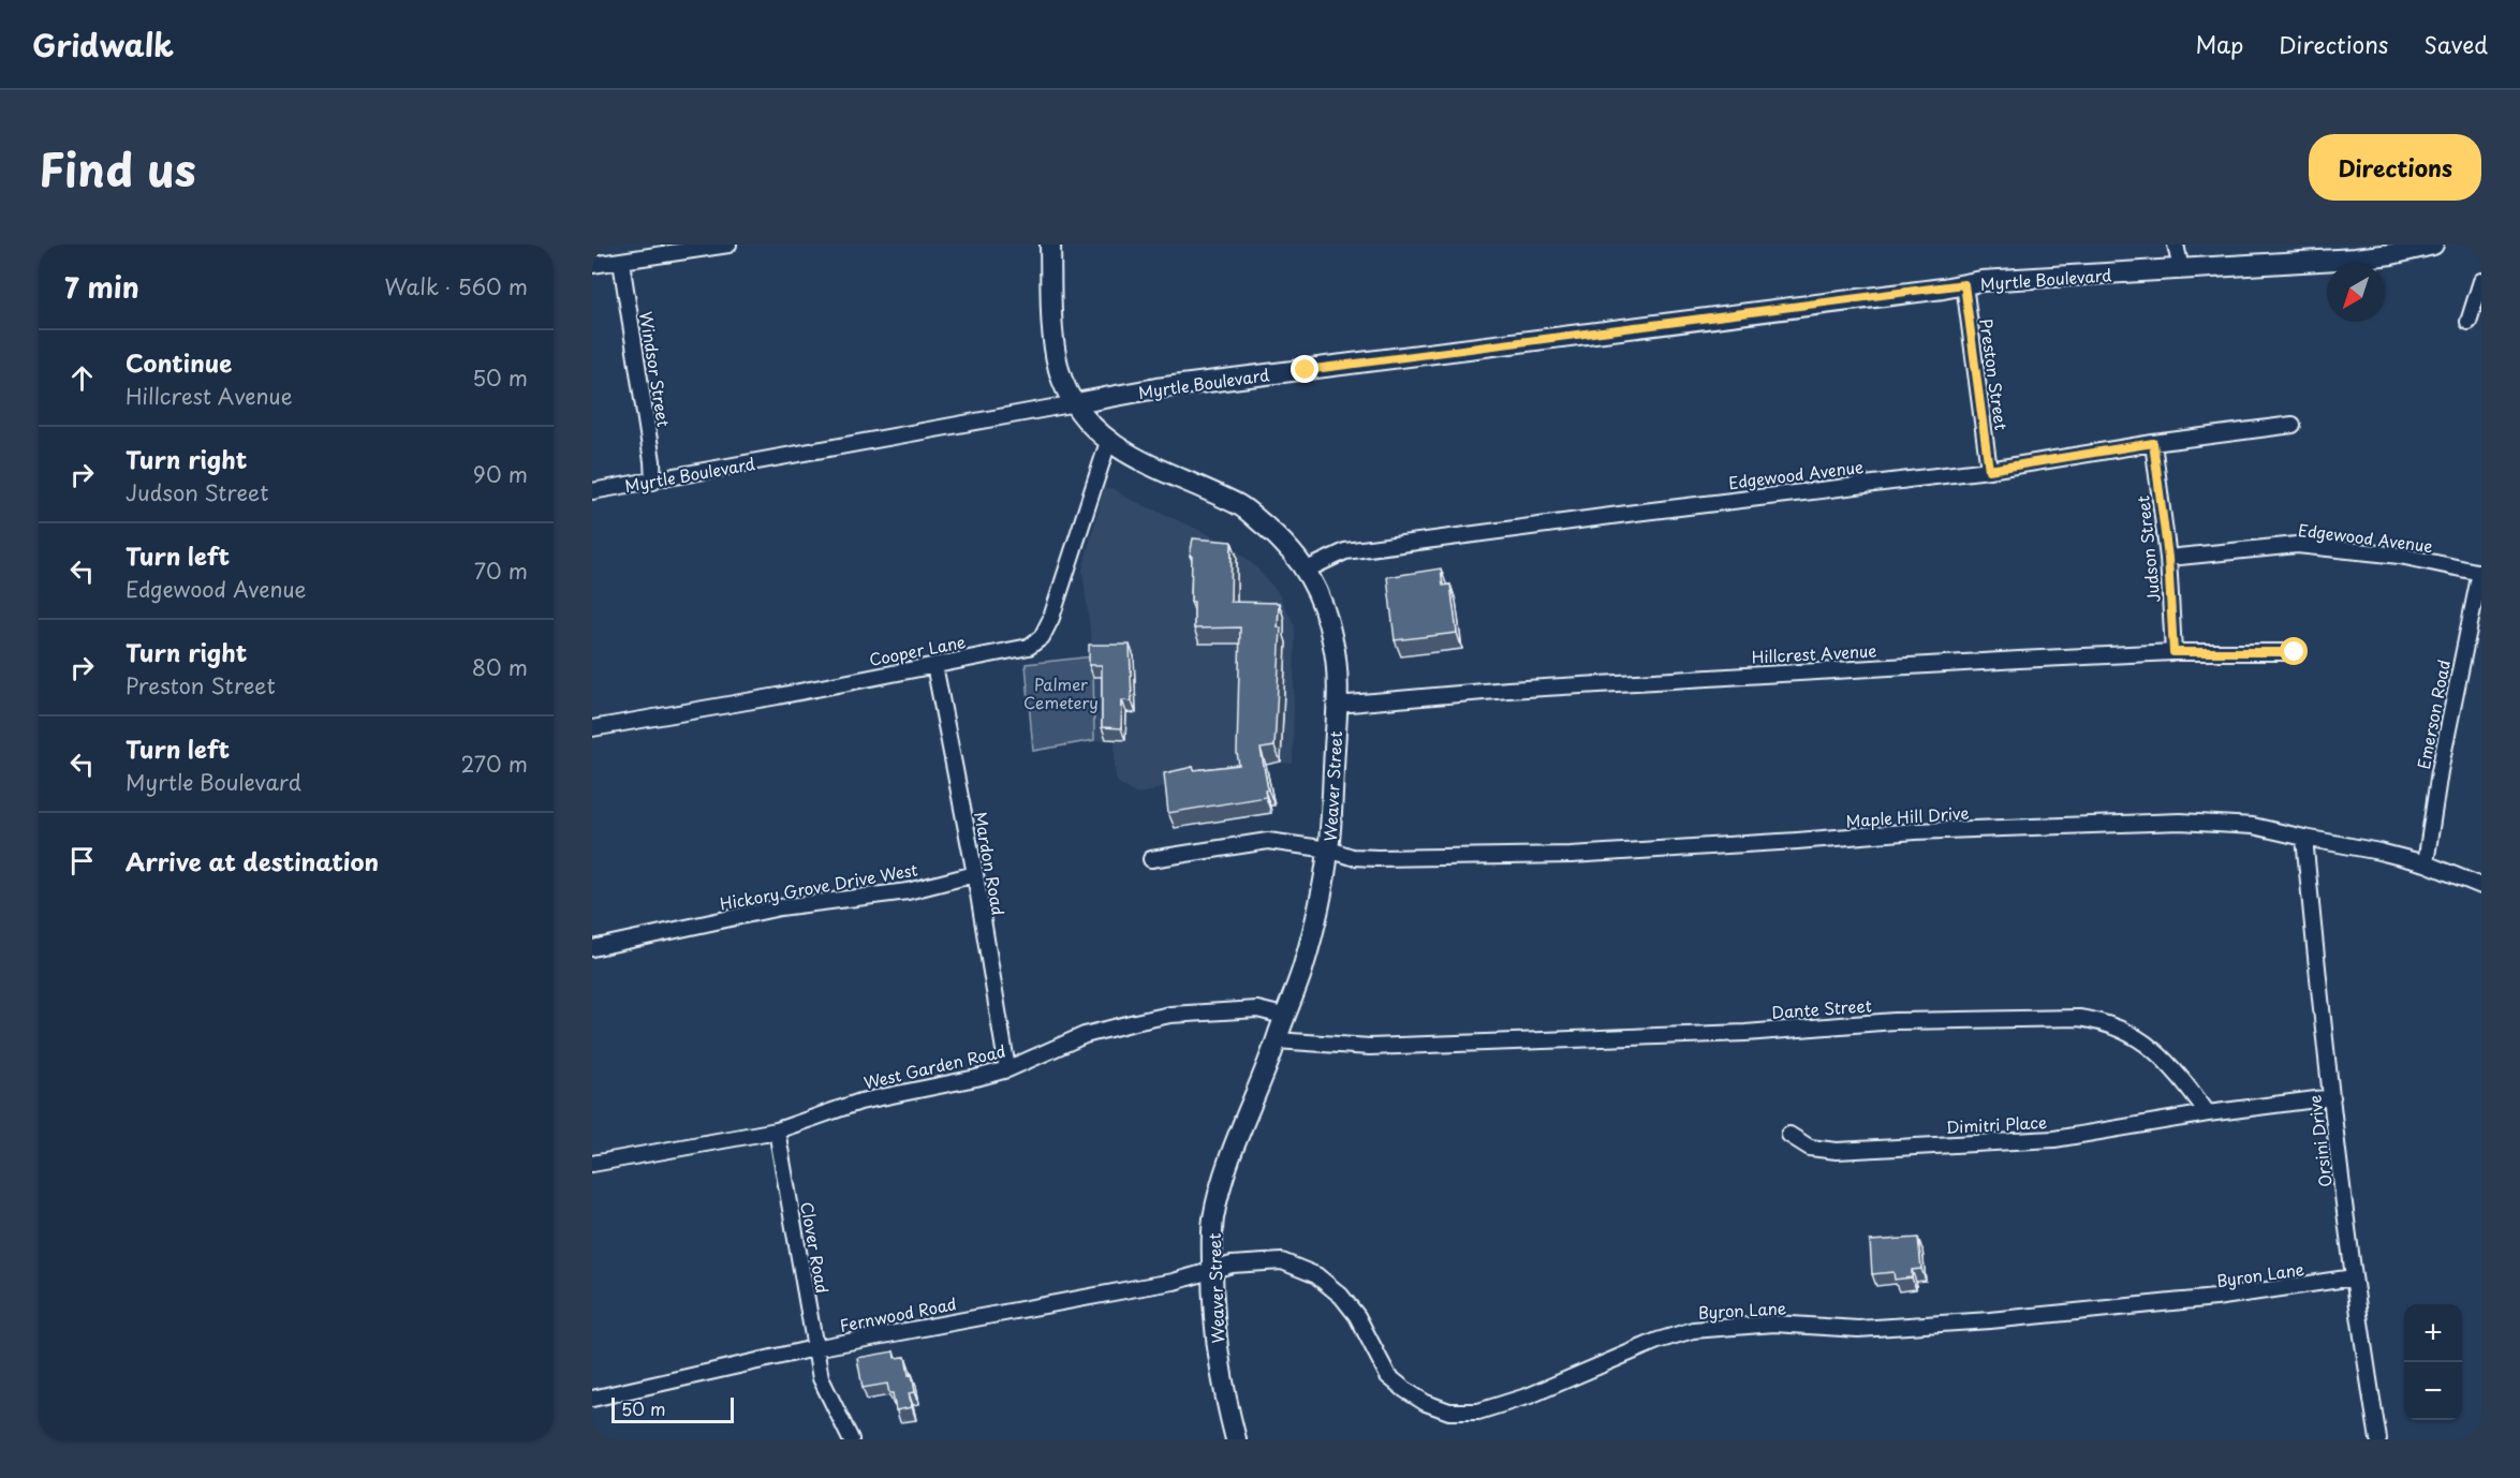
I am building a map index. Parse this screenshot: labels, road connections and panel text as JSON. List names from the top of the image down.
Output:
{
  "streets": {
    "main road": ["Myrtle Boulevard", "Weaver Street"],
    "street": [
      "Windsor Street",
      "Preston Street",
      "Edgewood Avenue",
      "Judson Street",
      "Cooper Lane",
      "Hillcrest Avenue",
      "Emerson Road",
      "Maple Hill Drive",
      "Mardon Road",
      "Hickory Grove Drive West",
      "Dante Street",
      "West Garden Road",
      "Dimitri Place",
      "Orsini Drive",
      "Clover Road",
      "Byron Lane",
      "Fernwood Road"
    ]
  },
  "crossings": [
    ["Myrtle Boulevard", "Windsor Street"],
    ["Myrtle Boulevard", "Preston Street"],
    ["Myrtle Boulevard", "Weaver Street"],
    ["Preston Street", "Edgewood Avenue"],
    ["Edgewood Avenue", "Judson Street"],
    ["Edgewood Avenue", "Emerson Road"],
    ["Edgewood Avenue", "Weaver Street"],
    ["Judson Street", "Hillcrest Avenue"],
    ["Cooper Lane", "Weaver Street"],
    ["Cooper Lane", "Mardon Road"],
    ["Hillcrest Avenue", "Weaver Street"],
    ["Emerson Road", "Maple Hill Drive"],
    ["Weaver Street", "Maple Hill Drive"],
    ["Weaver Street", "Dante Street"],
    ["Weaver Street", "West Garden Road"],
    ["Weaver Street", "Byron Lane"],
    ["Weaver Street", "Fernwood Road"],
    ["Maple Hill Drive", "Orsini Drive"],
    ["Mardon Road", "Hickory Grove Drive West"],
    ["Mardon Road", "West Garden Road"],
    ["Dante Street", "Dimitri Place"],
    ["West Garden Road", "Clover Road"],
    ["Orsini Drive", "Byron Lane"],
    ["Clover Road", "Fernwood Road"],
    ["Byron Lane", "Fernwood Road"]
  ],
  "parks": ["Palmer Cemetery"],
  "scale_bar": "50 m",
  "north": "bottom left",
  "page": {
    "header": "Gridwalk",
    "nav": ["Map", "Directions", "Saved"],
    "title": "Find us",
    "buttons": "Directions",
    "heading": ["7 min", "Walk · 560 m"],
    "list": [
      ["Continue", "Hillcrest Avenue", "50 m"],
      ["Turn right", "Judson Street", "90 m"],
      ["Turn left", "Edgewood Avenue", "70 m"],
      ["Turn right", "Preston Street", "80 m"],
      ["Turn left", "Myrtle Boulevard", "270 m"],
      "Arrive at destination"
    ],
    "map_buttons": ["+", "−"],
    "scale": "50 m"
  }
}
